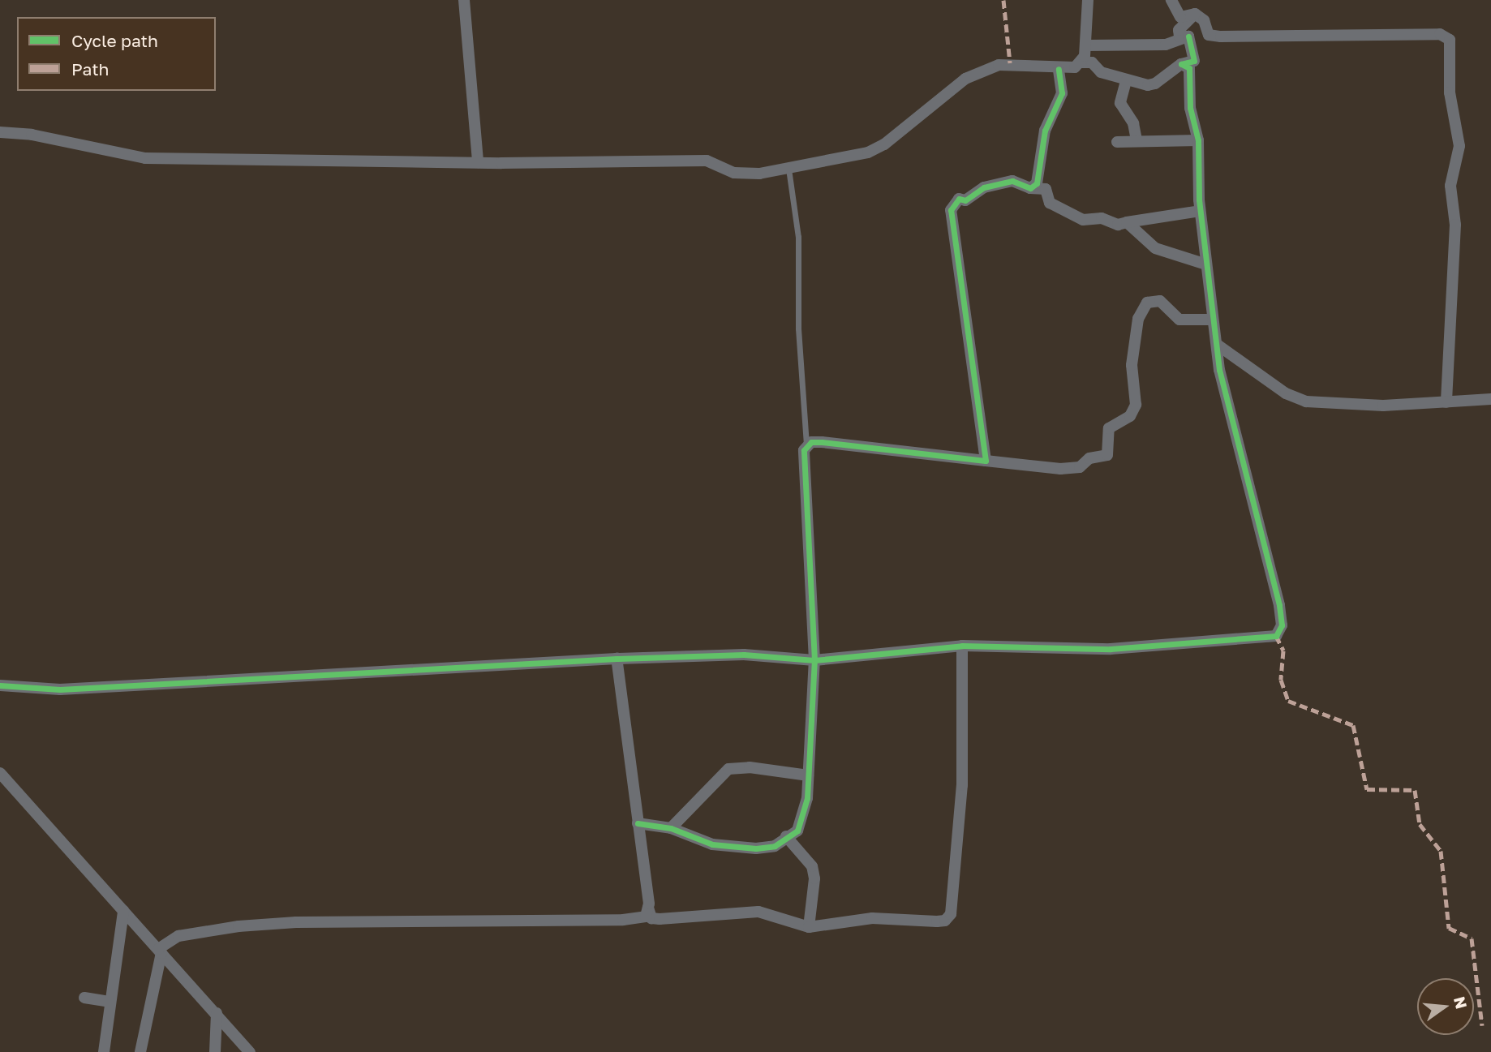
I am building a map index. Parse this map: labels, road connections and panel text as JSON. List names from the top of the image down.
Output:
{
  "legend": ["Cycle path", "Path"],
  "north": "right"
}
